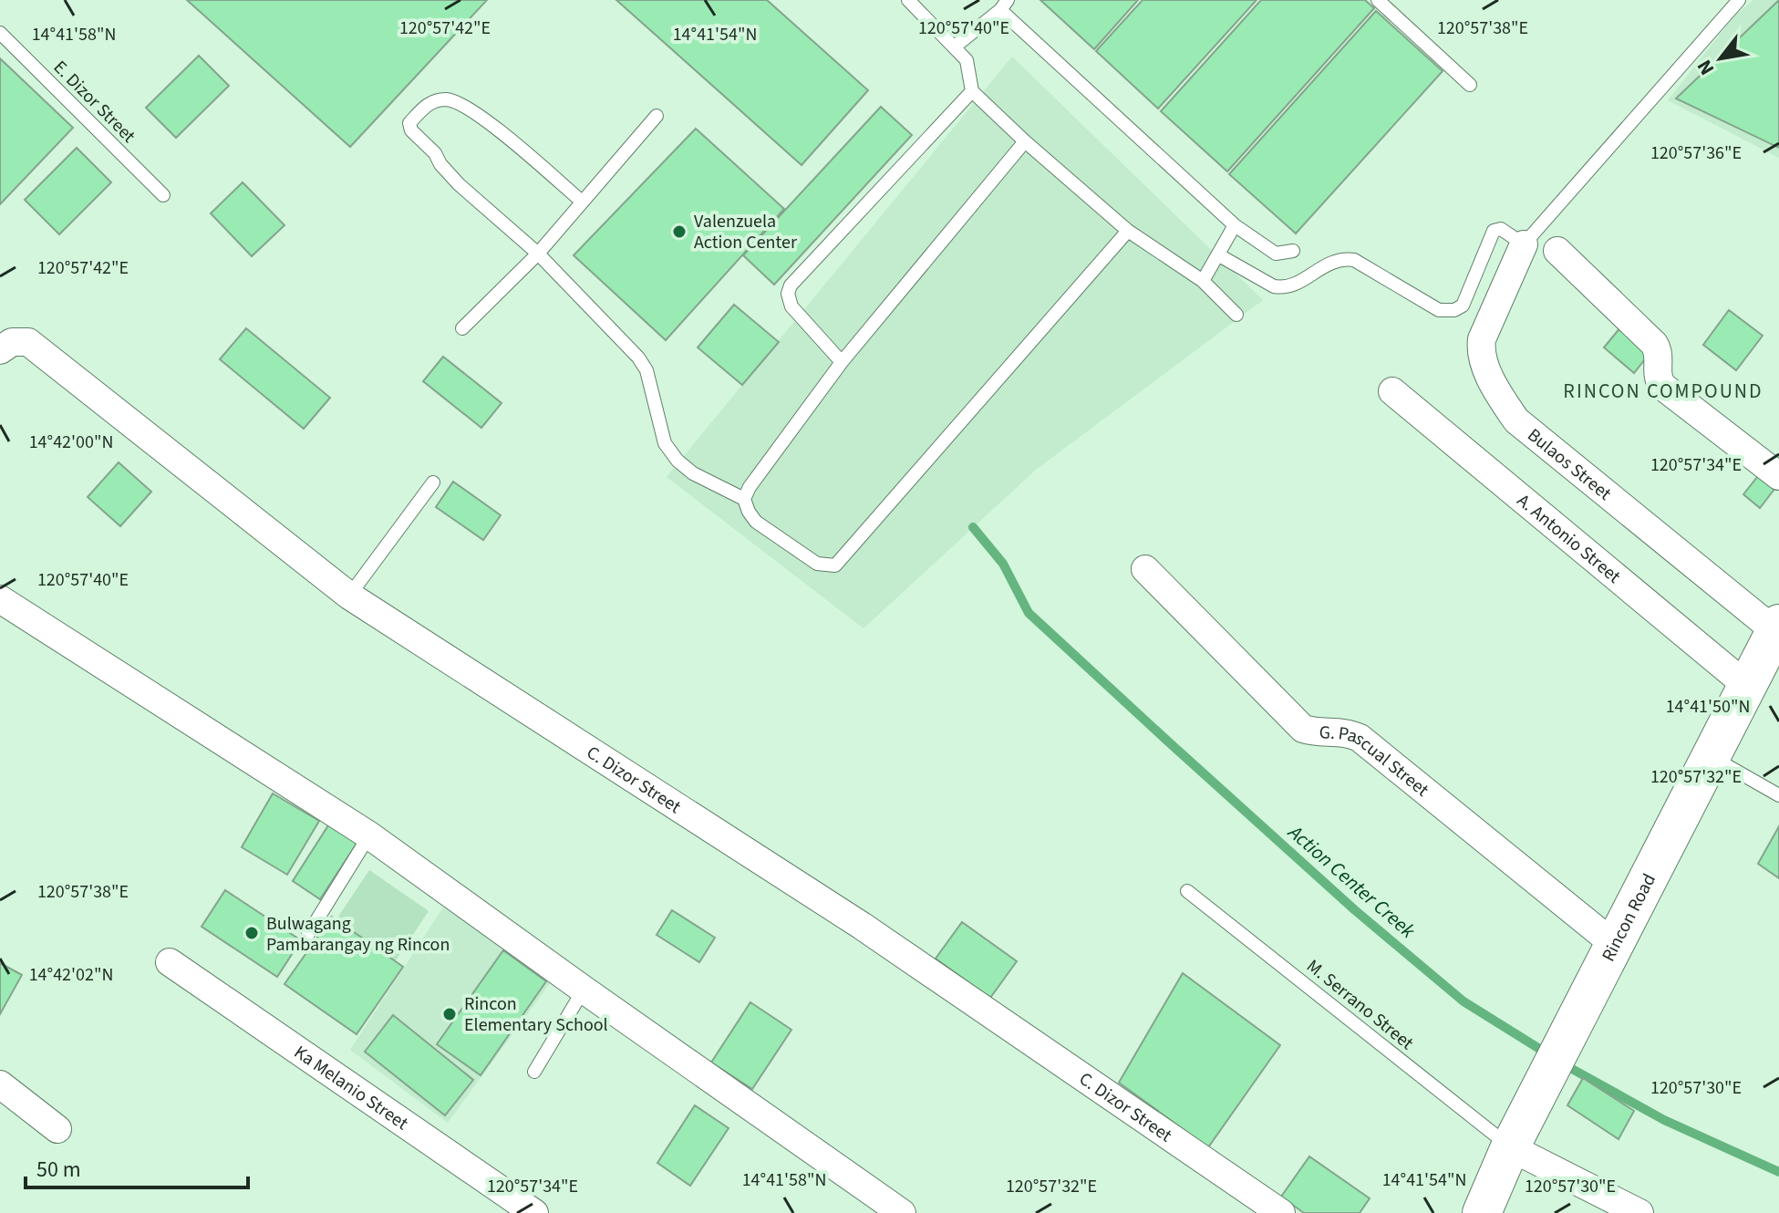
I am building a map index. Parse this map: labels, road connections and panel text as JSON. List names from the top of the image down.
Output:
{
  "streets": {
    "street": [
      "Bulaos Street",
      "A. Antonio Street",
      "G. Pascual Street",
      "C. Dizor Street",
      "Rincon Road",
      "Ka Melanio Street"
    ],
    "lane": ["E. Dizor Street", "M. Serrano Street"]
  },
  "crossings": [
    ["Bulaos Street", "Rincon Road"],
    ["A. Antonio Street", "Rincon Road"],
    ["G. Pascual Street", "Rincon Road"],
    ["Rincon Road", "M. Serrano Street"]
  ],
  "districts": ["RINCON COMPOUND"],
  "water": ["Action Center Creek"],
  "places": ["Valenzuela Action Center", "Bulwagang Pambarangay ng Rincon", "Rincon Elementary School"],
  "scale_bar": "50 m",
  "north": "bottom left",
  "coordinates": [
    "120°57'38\"E",
    "120°57'42\"E",
    "120°57'40\"E",
    "14°41'58\"N",
    "14°41'54\"N",
    "120°57'36\"E",
    "14°42'00\"N",
    "120°57'34\"E",
    "14°41'50\"N",
    "120°57'32\"E",
    "14°42'02\"N",
    "120°57'30\"E"
  ]
}
